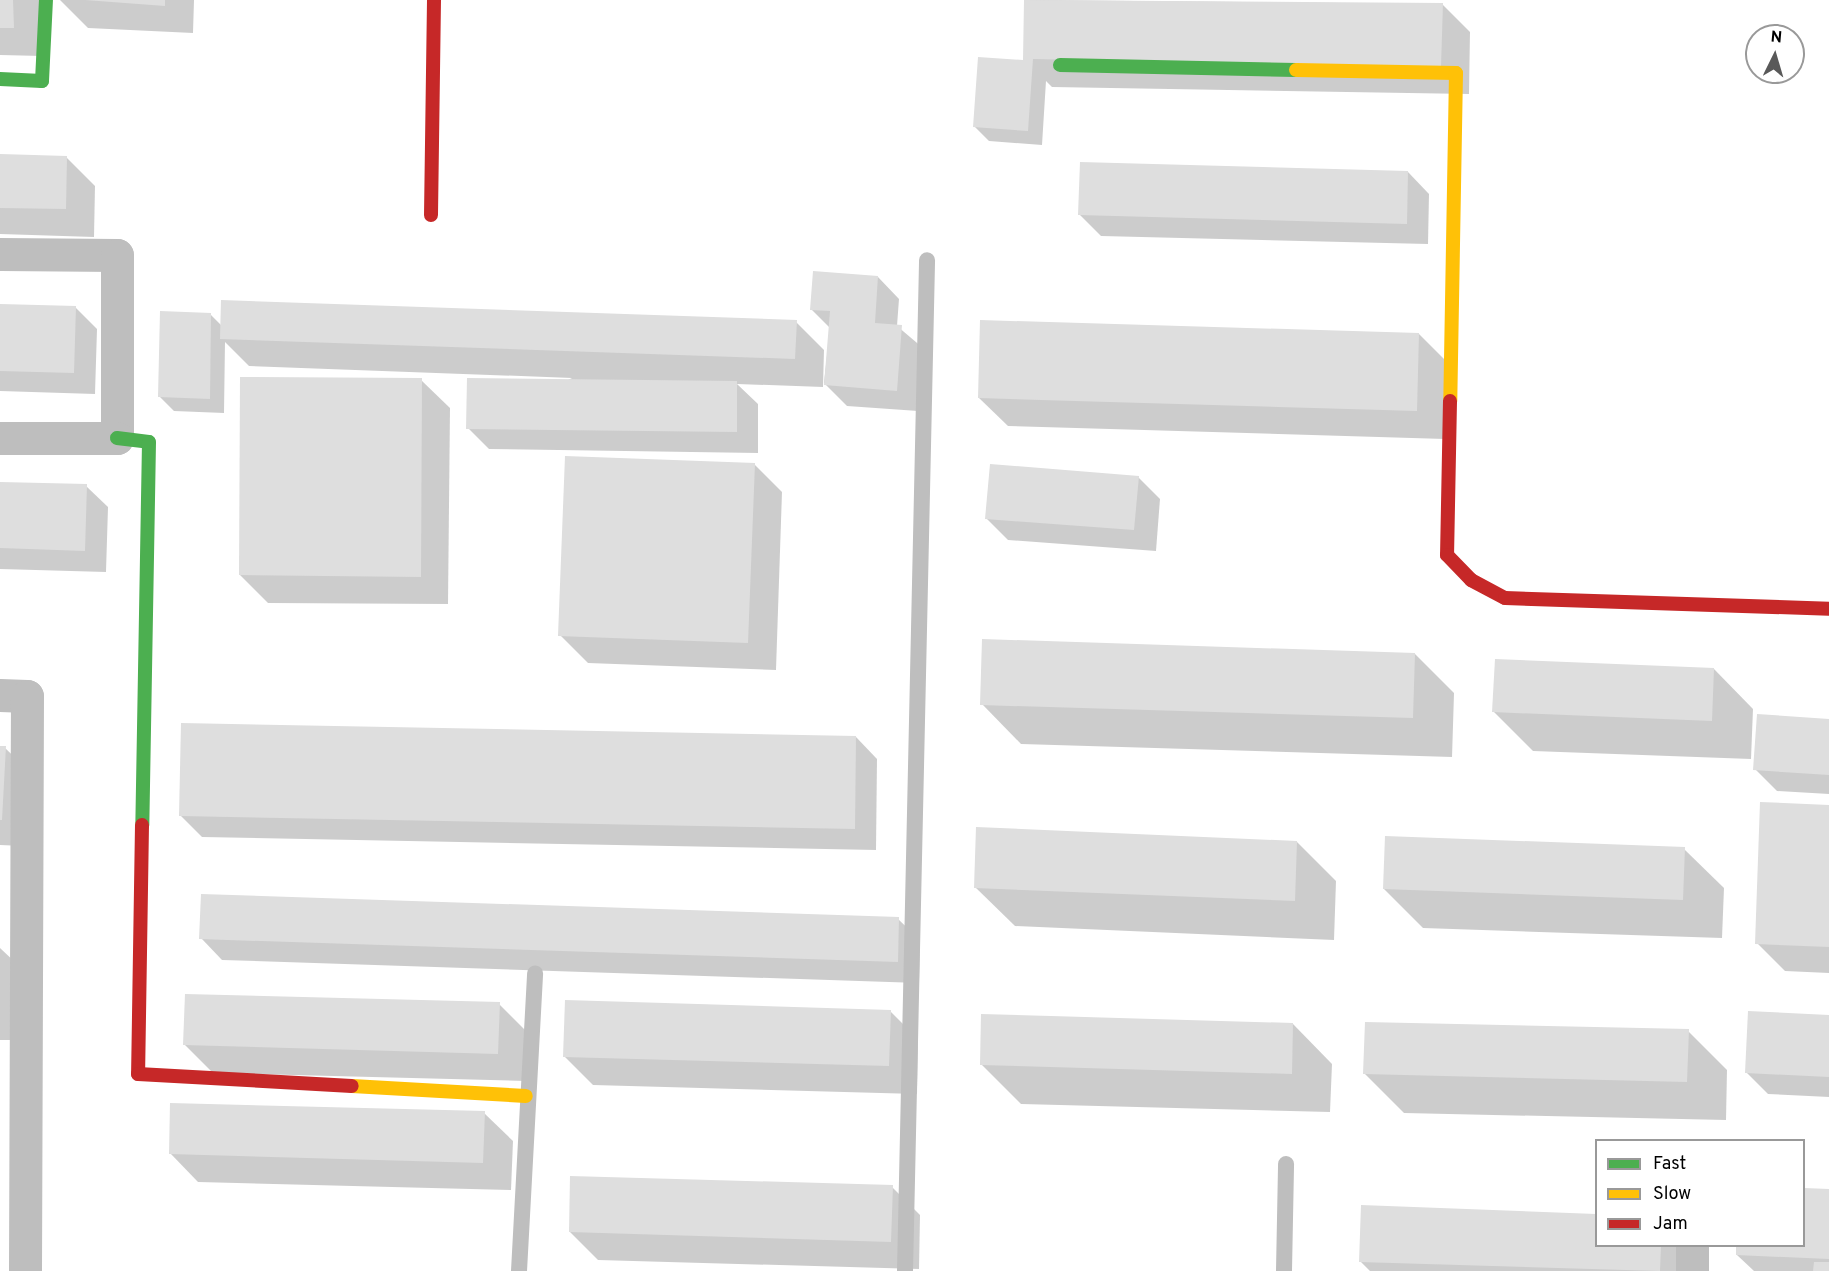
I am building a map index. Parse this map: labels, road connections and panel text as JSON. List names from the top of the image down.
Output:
{
  "legend": ["Fast", "Slow", "Jam"],
  "north": "top"
}
